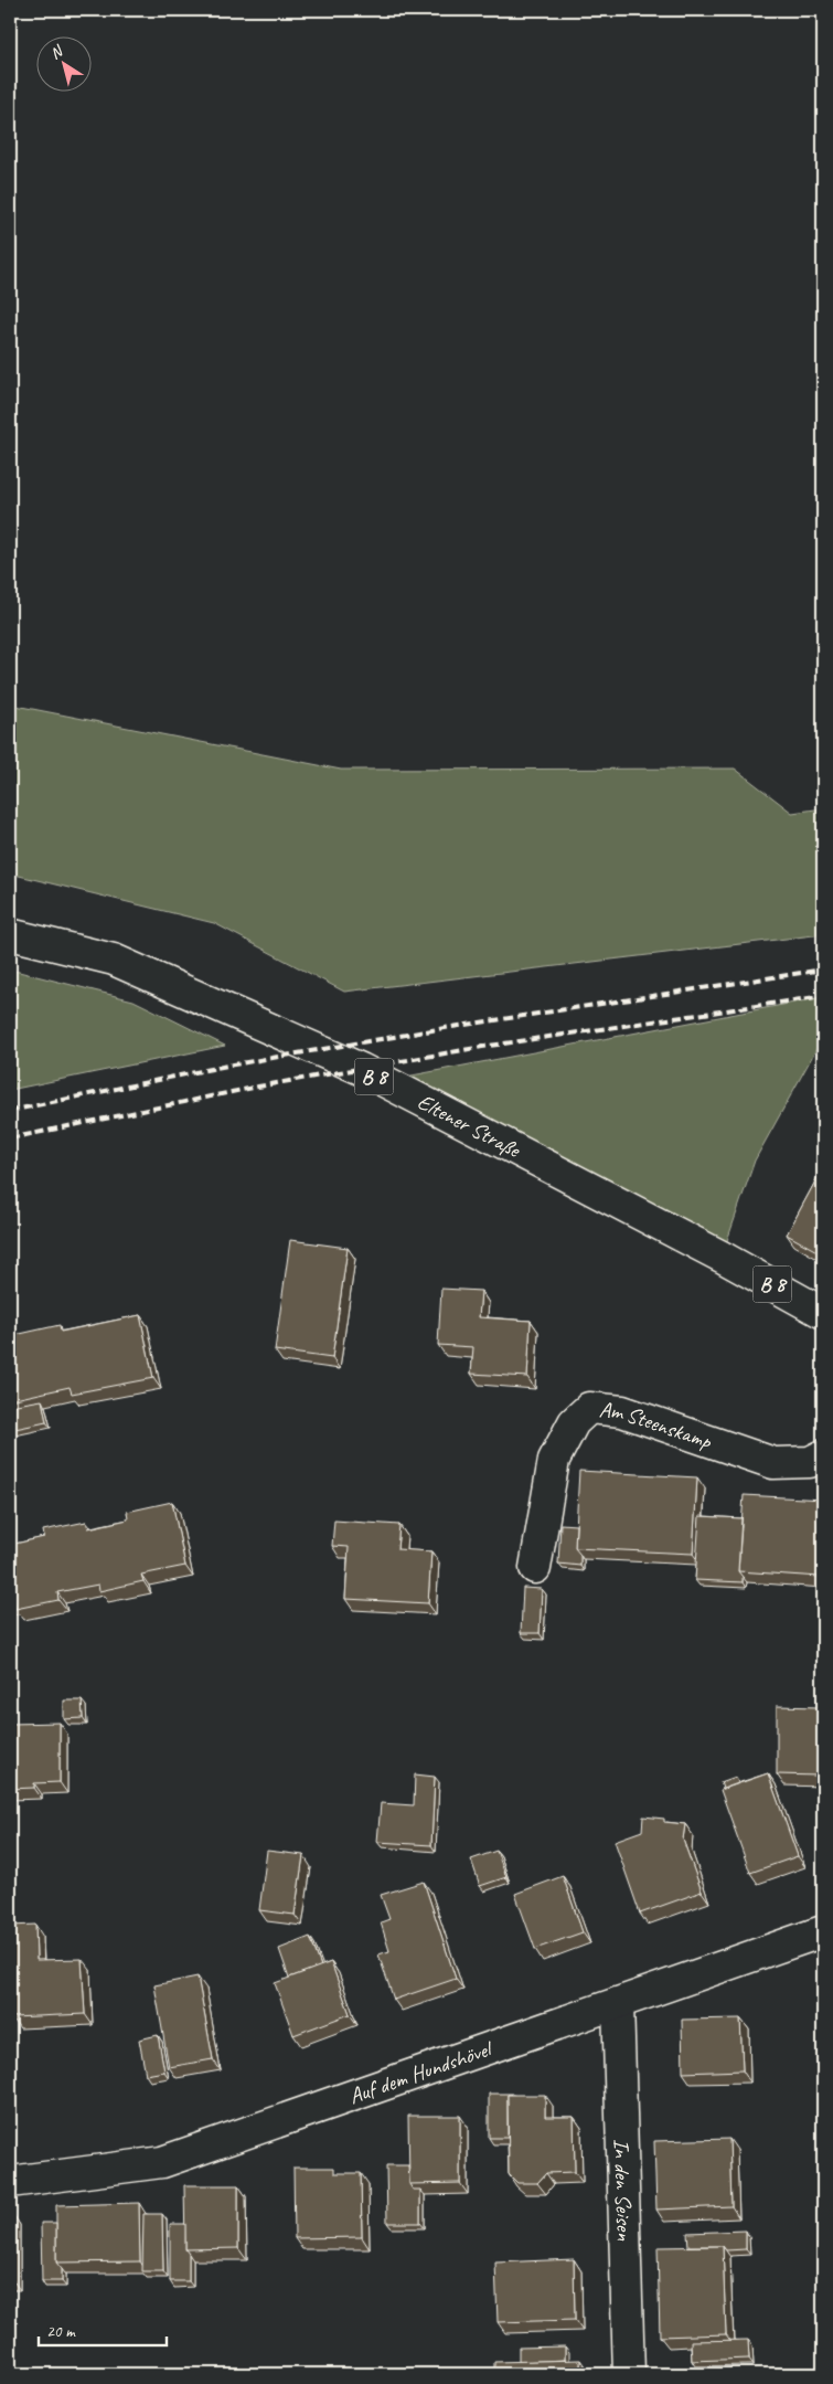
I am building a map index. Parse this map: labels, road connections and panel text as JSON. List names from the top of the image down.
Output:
{
  "streets": {
    "street": [
      "B 8",
      "Eltener Straße",
      "Am Steenskamp",
      "Auf dem Hundshövel",
      "In den Seisen"
    ]
  },
  "crossings": [
    ["Auf dem Hundshövel", "In den Seisen"]
  ],
  "scale_bar": "20 m",
  "north": "top left"
}
